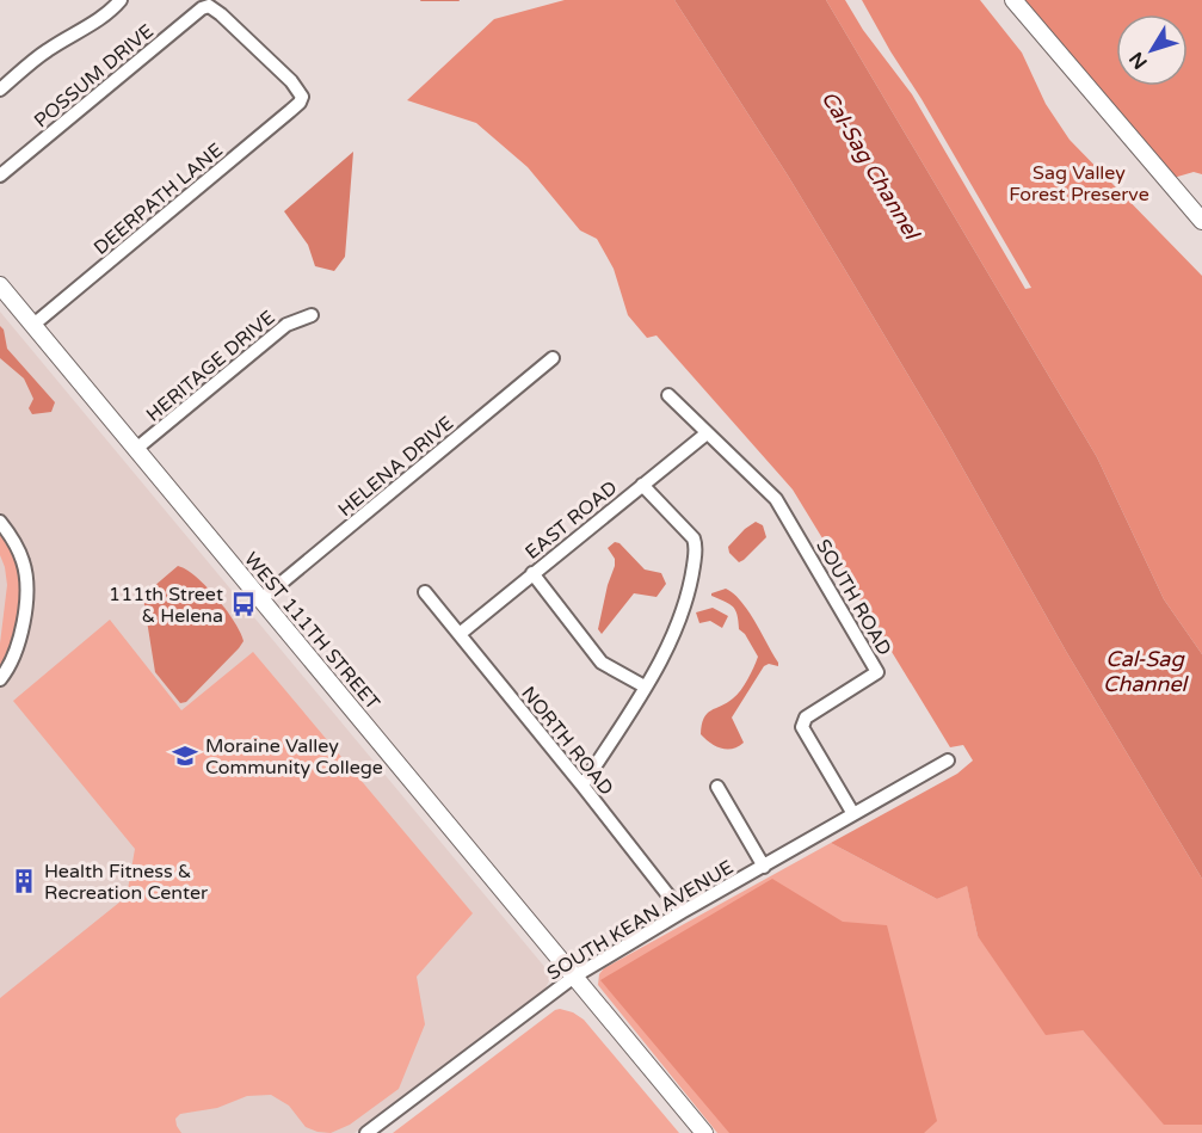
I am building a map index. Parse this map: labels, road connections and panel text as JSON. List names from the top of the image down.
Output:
{
  "streets": {
    "main road": ["WEST 111TH STREET"],
    "street": [
      "POSSUM DRIVE",
      "DEERPATH LANE",
      "HERITAGE DRIVE",
      "HELENA DRIVE",
      "EAST ROAD",
      "SOUTH ROAD",
      "NORTH ROAD",
      "SOUTH KEAN AVENUE"
    ]
  },
  "crossings": [
    ["POSSUM DRIVE", "DEERPATH LANE"],
    ["DEERPATH LANE", "WEST 111TH STREET"],
    ["HERITAGE DRIVE", "WEST 111TH STREET"],
    ["HELENA DRIVE", "WEST 111TH STREET"],
    ["EAST ROAD", "SOUTH ROAD"],
    ["EAST ROAD", "NORTH ROAD"],
    ["SOUTH ROAD", "SOUTH KEAN AVENUE"],
    ["WEST 111TH STREET", "SOUTH KEAN AVENUE"],
    ["NORTH ROAD", "SOUTH KEAN AVENUE"]
  ],
  "water": ["Cal-Sag Channel"],
  "parks": ["Sag Valley Forest Preserve"],
  "places": {
    "bus stop": ["111th Street & Helena"],
    "school or university": ["Moraine Valley Community College"],
    "building": ["Health Fitness & Recreation Center"]
  },
  "north": "bottom left"
}
